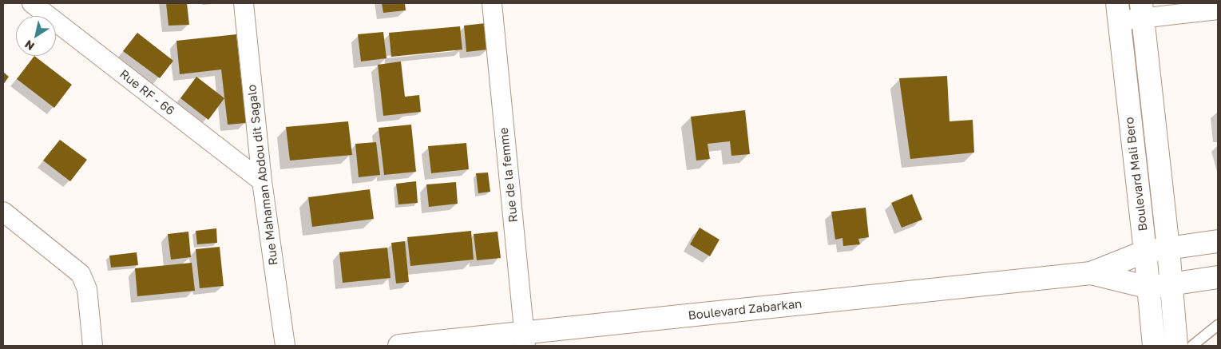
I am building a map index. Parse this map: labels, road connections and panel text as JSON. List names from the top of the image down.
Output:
{
  "streets": {
    "street": [
      "Rue RF - 66",
      "Boulevard Mali Bero",
      "Rue Mahaman Abdou dit Sagalo",
      "Rue de la femme",
      "Boulevard Zabarkan"
    ]
  },
  "crossings": [
    ["Rue RF - 66", "Rue Mahaman Abdou dit Sagalo"],
    ["Boulevard Mali Bero", "Boulevard Zabarkan"],
    ["Rue de la femme", "Boulevard Zabarkan"]
  ],
  "north": "bottom left"
}
